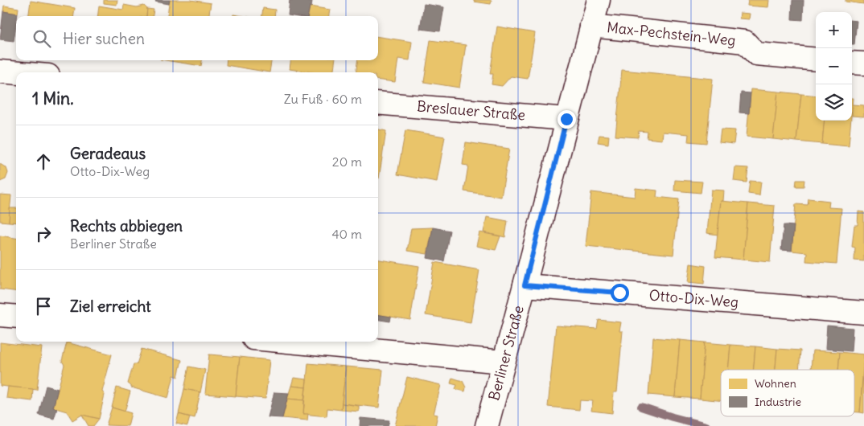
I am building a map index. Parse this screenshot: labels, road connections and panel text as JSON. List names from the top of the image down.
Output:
{
  "streets": {
    "street": [
      "Max-Pechstein-Weg",
      "Breslauer Straße",
      "Otto-Dix-Weg",
      "Berliner Straße"
    ]
  },
  "crossings": [
    ["Max-Pechstein-Weg", "Berliner Straße"],
    ["Breslauer Straße", "Berliner Straße"],
    ["Otto-Dix-Weg", "Berliner Straße"]
  ],
  "legend": ["Wohnen", "Industrie"],
  "page": {
    "map_buttons": ["+", "−"],
    "search": "Hier suchen",
    "heading": ["1 Min.", "Zu Fuß · 60 m"],
    "list": [
      ["Geradeaus", "Otto-Dix-Weg", "20 m"],
      ["Rechts abbiegen", "Berliner Straße", "40 m"],
      "Ziel erreicht"
    ]
  }
}
